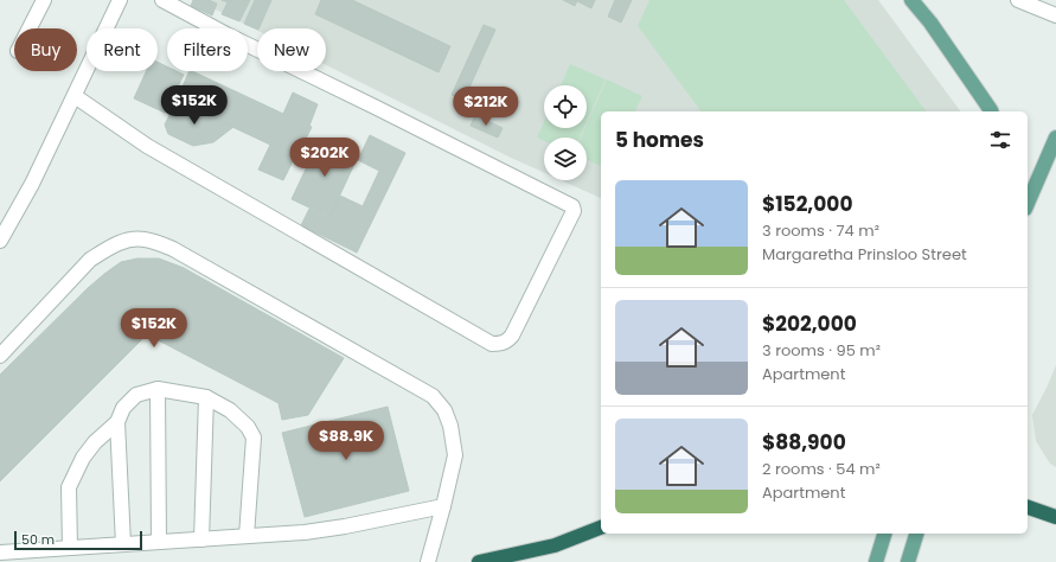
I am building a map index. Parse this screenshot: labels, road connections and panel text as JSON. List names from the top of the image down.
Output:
{
  "scale_bar": "50 m",
  "page": {
    "chip": [
      "Buy",
      "Rent",
      "Filters",
      "New"
    ],
    "price": [
      "$152K",
      "$212K",
      "$202K",
      "$152K",
      "$88.9K"
    ],
    "heading": "5 homes",
    "list": [
      {
        "name": "$152,000",
        "note": "3 rooms · 74 m² · Margaretha Prinsloo Street"
      },
      {
        "name": "$202,000",
        "note": "3 rooms · 95 m² · Apartment"
      },
      {
        "name": "$88,900",
        "note": "2 rooms · 54 m² · Apartment"
      }
    ],
    "scale": "50 m"
  }
}
